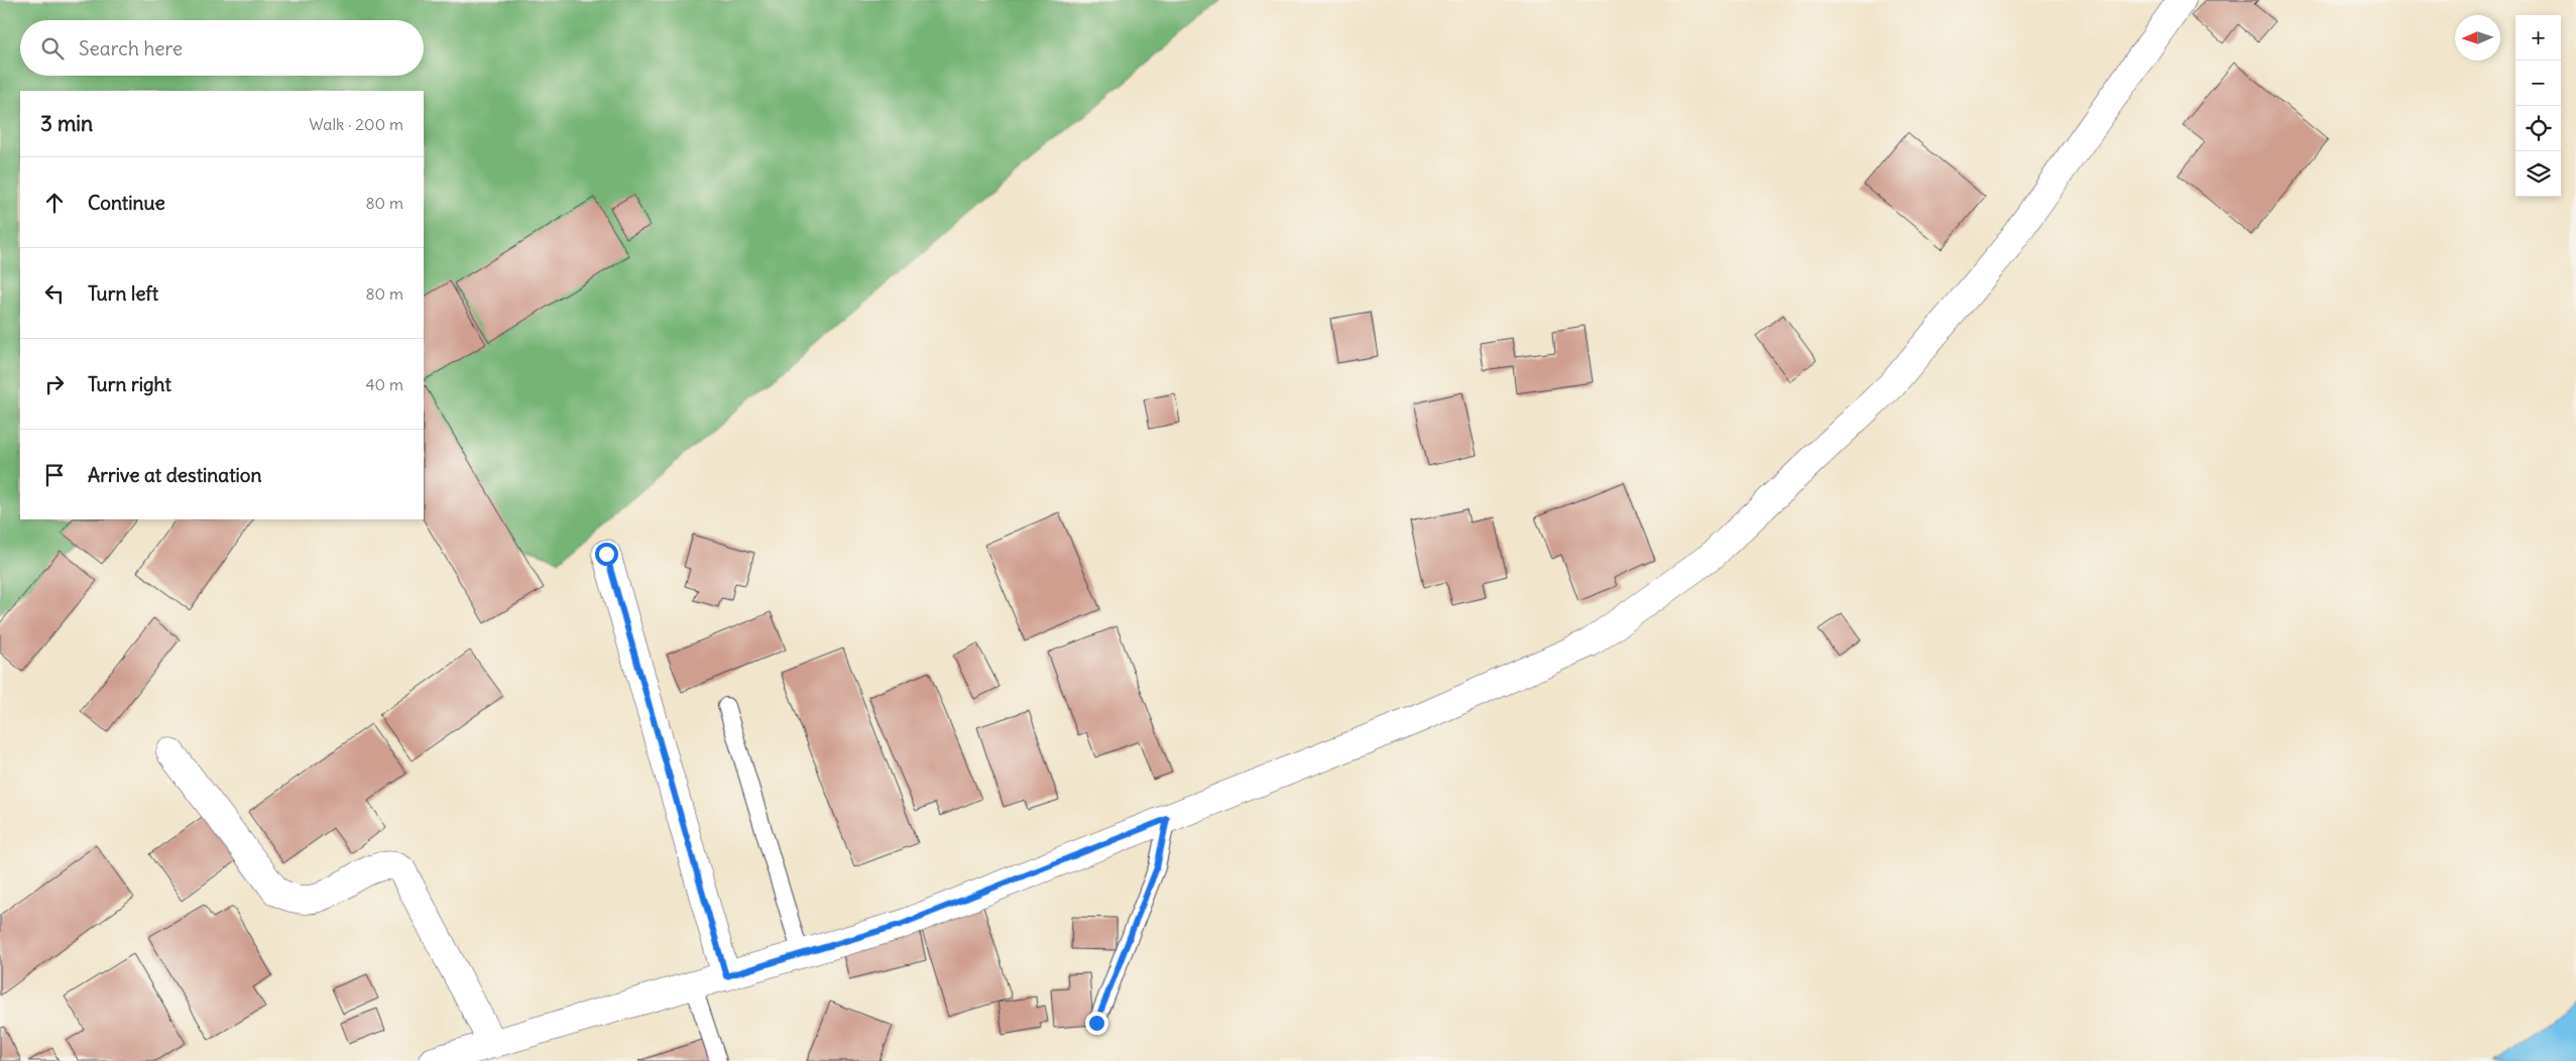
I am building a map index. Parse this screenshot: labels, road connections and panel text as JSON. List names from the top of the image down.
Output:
{
  "north": "left",
  "page": {
    "map_buttons": ["+", "−"],
    "search": "Search here",
    "heading": ["3 min", "Walk · 200 m"],
    "list": [
      ["Continue", "80 m"],
      ["Turn left", "80 m"],
      ["Turn right", "40 m"],
      "Arrive at destination"
    ]
  }
}
